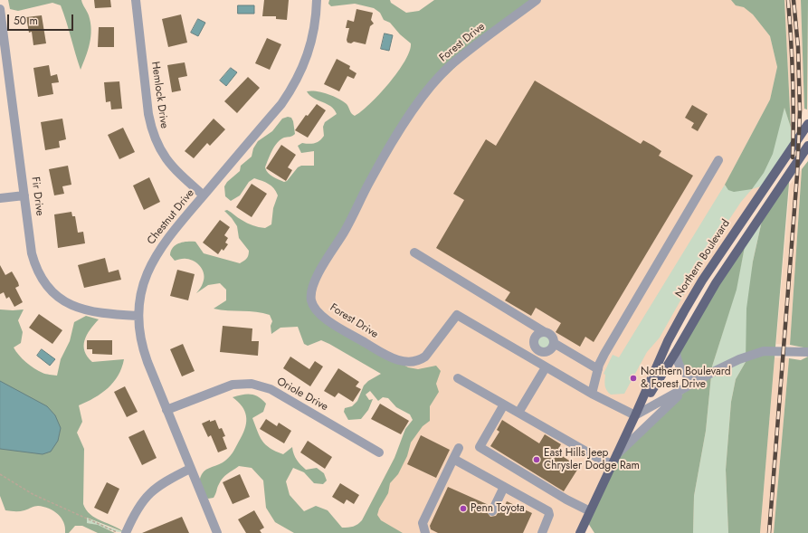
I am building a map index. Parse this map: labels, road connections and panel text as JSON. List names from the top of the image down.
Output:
{
  "streets": {
    "main road": ["Northern Boulevard"],
    "street": [
      "Forest Drive",
      "Hemlock Drive",
      "Fir Drive",
      "Chestnut Drive",
      "Oriole Drive"
    ]
  },
  "crossings": [
    ["Forest Drive", "Northern Boulevard"],
    ["Hemlock Drive", "Chestnut Drive"],
    ["Fir Drive", "Chestnut Drive"],
    ["Chestnut Drive", "Oriole Drive"]
  ],
  "places": ["Northern Boulevard & Forest Drive", "East Hills Jeep Chrysler Dodge Ram", "Penn Toyota"],
  "scale_bar": "50 m"
}
